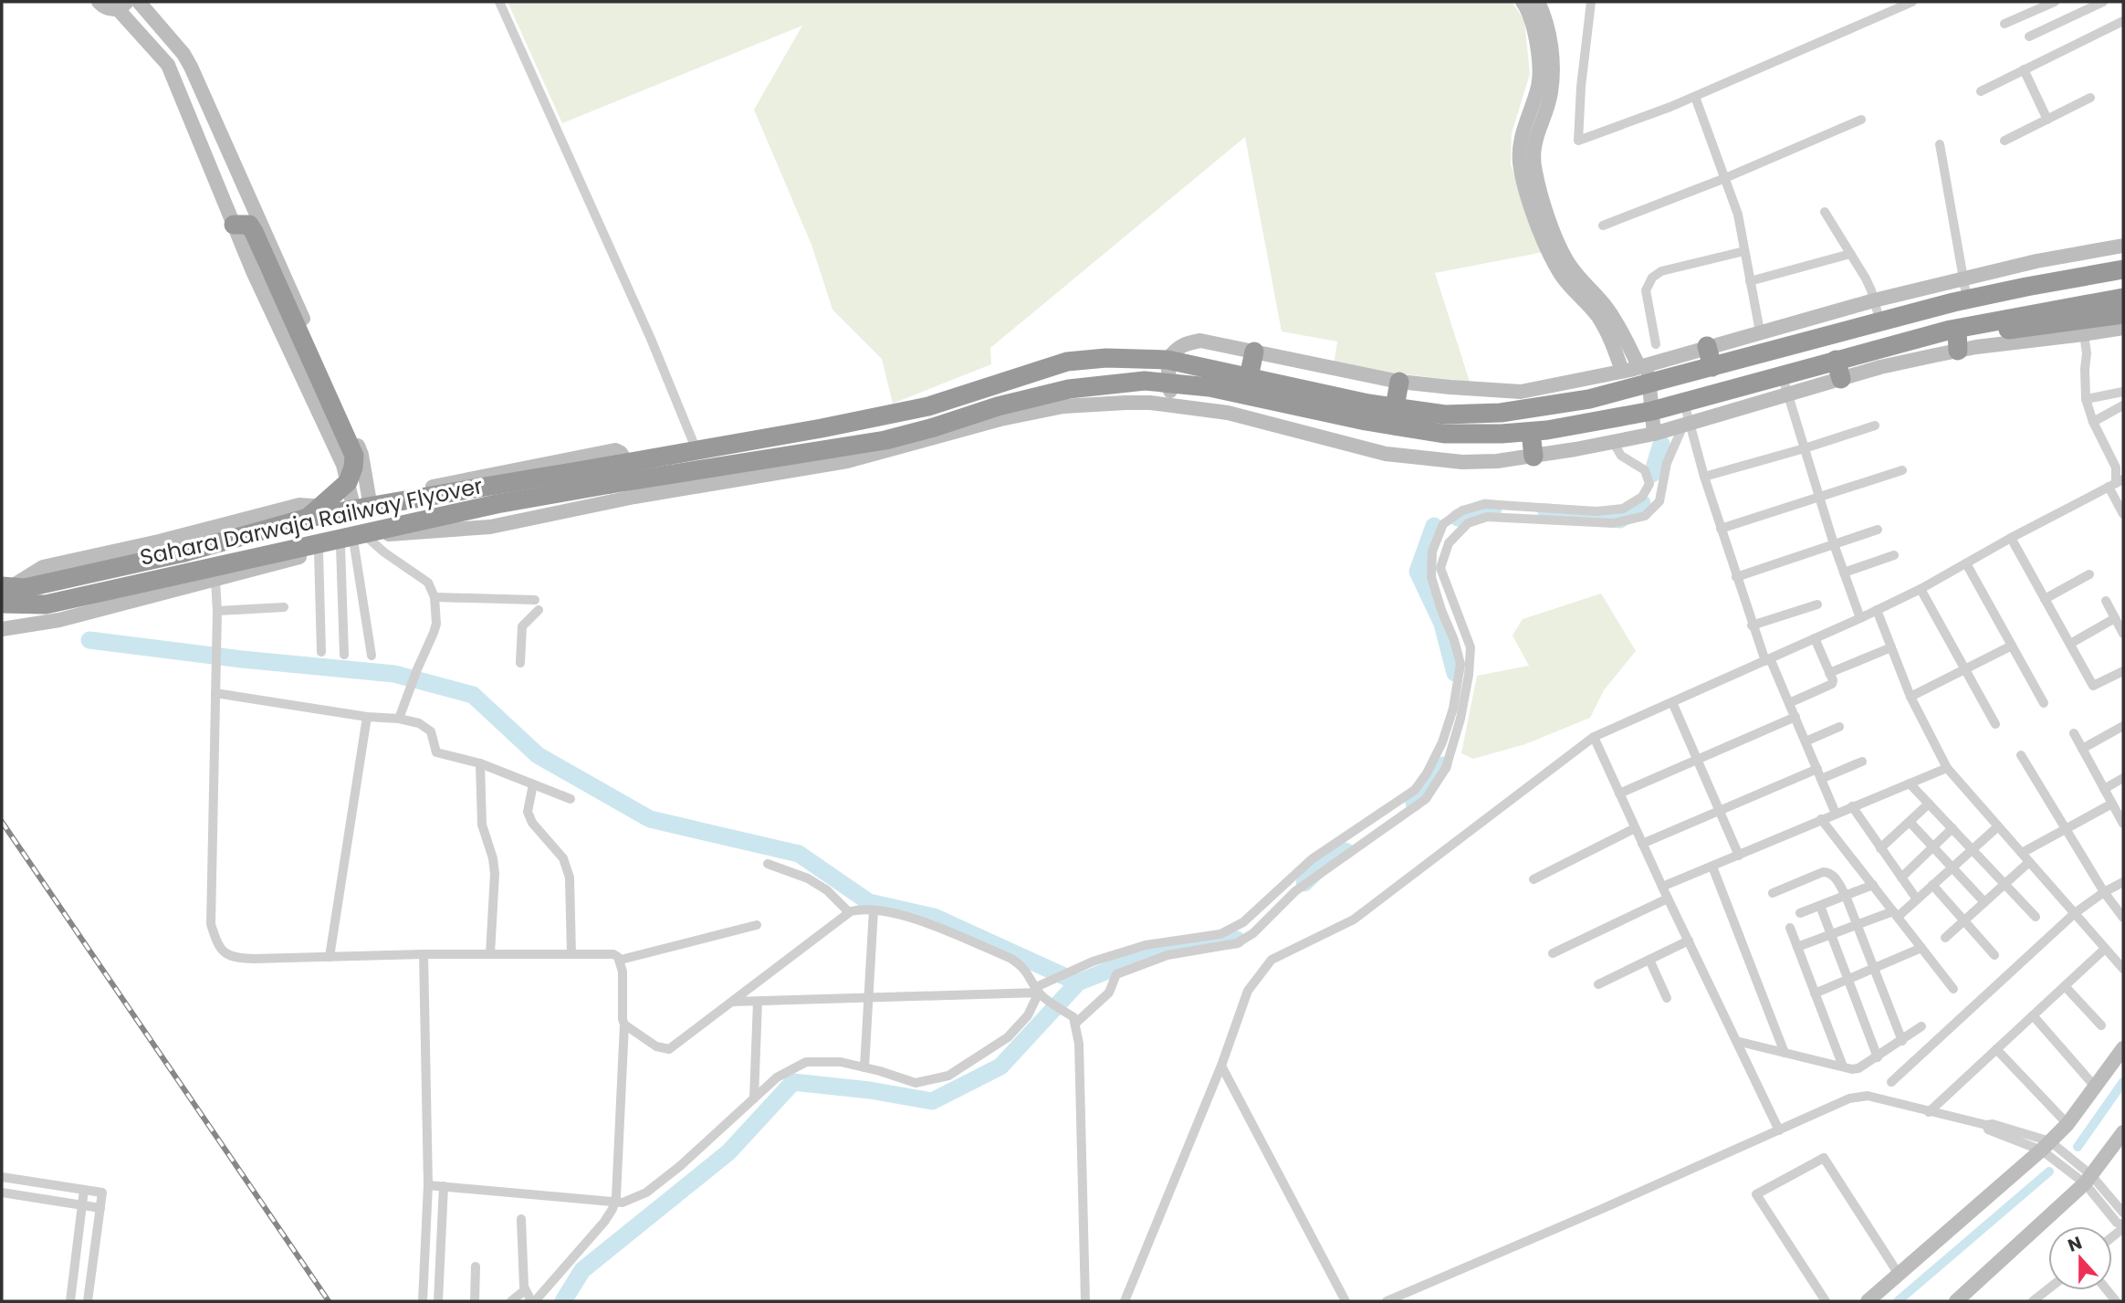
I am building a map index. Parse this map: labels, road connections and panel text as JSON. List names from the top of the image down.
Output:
{
  "streets": {
    "highway": ["Sahara Darwaja Railway Flyover"]
  },
  "north": "top"
}
